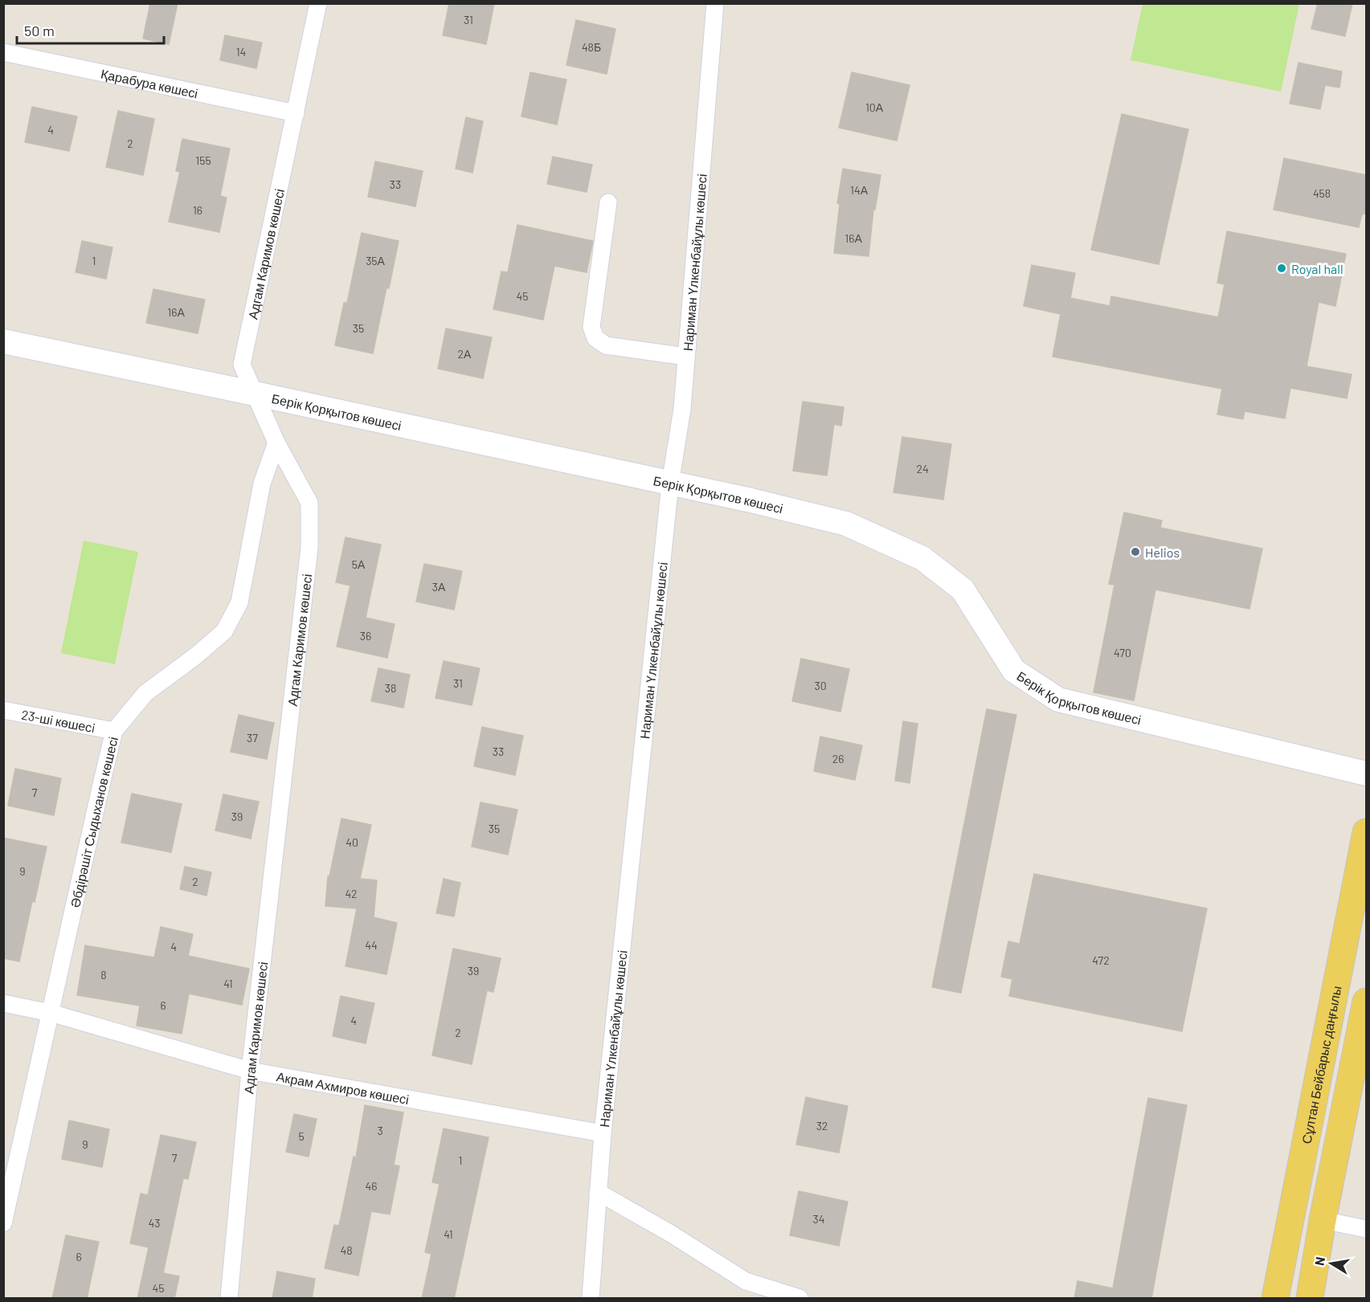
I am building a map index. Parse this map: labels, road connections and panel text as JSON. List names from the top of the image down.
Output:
{
  "streets": {
    "main road": ["Сұлтан Бейбарыс даңғылы"],
    "street": [
      "Қарабура көшесі",
      "Адгам Каримов көшесі",
      "Нариман Үлкенбайұлы көшесі",
      "Берік Қорқытов көшесі",
      "23-шi көшесi",
      "Әбдірәшіт Сыдыханов көшесі",
      "Акрам Ахмиров көшесі"
    ]
  },
  "crossings": [
    ["Қарабура көшесі", "Адгам Каримов көшесі"],
    ["Адгам Каримов көшесі", "Берік Қорқытов көшесі"],
    ["Адгам Каримов көшесі", "Әбдірәшіт Сыдыханов көшесі"],
    ["Адгам Каримов көшесі", "Акрам Ахмиров көшесі"],
    ["Нариман Үлкенбайұлы көшесі", "Берік Қорқытов көшесі"],
    ["Нариман Үлкенбайұлы көшесі", "Акрам Ахмиров көшесі"],
    ["23-шi көшесi", "Әбдірәшіт Сыдыханов көшесі"],
    ["Әбдірәшіт Сыдыханов көшесі", "Акрам Ахмиров көшесі"]
  ],
  "places": ["Royal hall", "Helios"],
  "house_numbers": [
    "31",
    "48Б",
    "14",
    "10А",
    "4",
    "2",
    "155",
    "33",
    "14А",
    "458",
    "16",
    "16А",
    "1",
    "35А",
    "45",
    "16А",
    "35",
    "2А",
    "24",
    "5А",
    "3А",
    "36",
    "470",
    "31",
    "30",
    "38",
    "37",
    "33",
    "26",
    "7",
    "39",
    "35",
    "40",
    "9",
    "2",
    "42",
    "44",
    "4",
    "472",
    "39",
    "8",
    "41",
    "6",
    "4",
    "2",
    "32",
    "3",
    "5",
    "9",
    "7",
    "1",
    "46",
    "34",
    "43",
    "41",
    "48",
    "6",
    "45"
  ],
  "scale_bar": "50 m",
  "north": "left"
}
